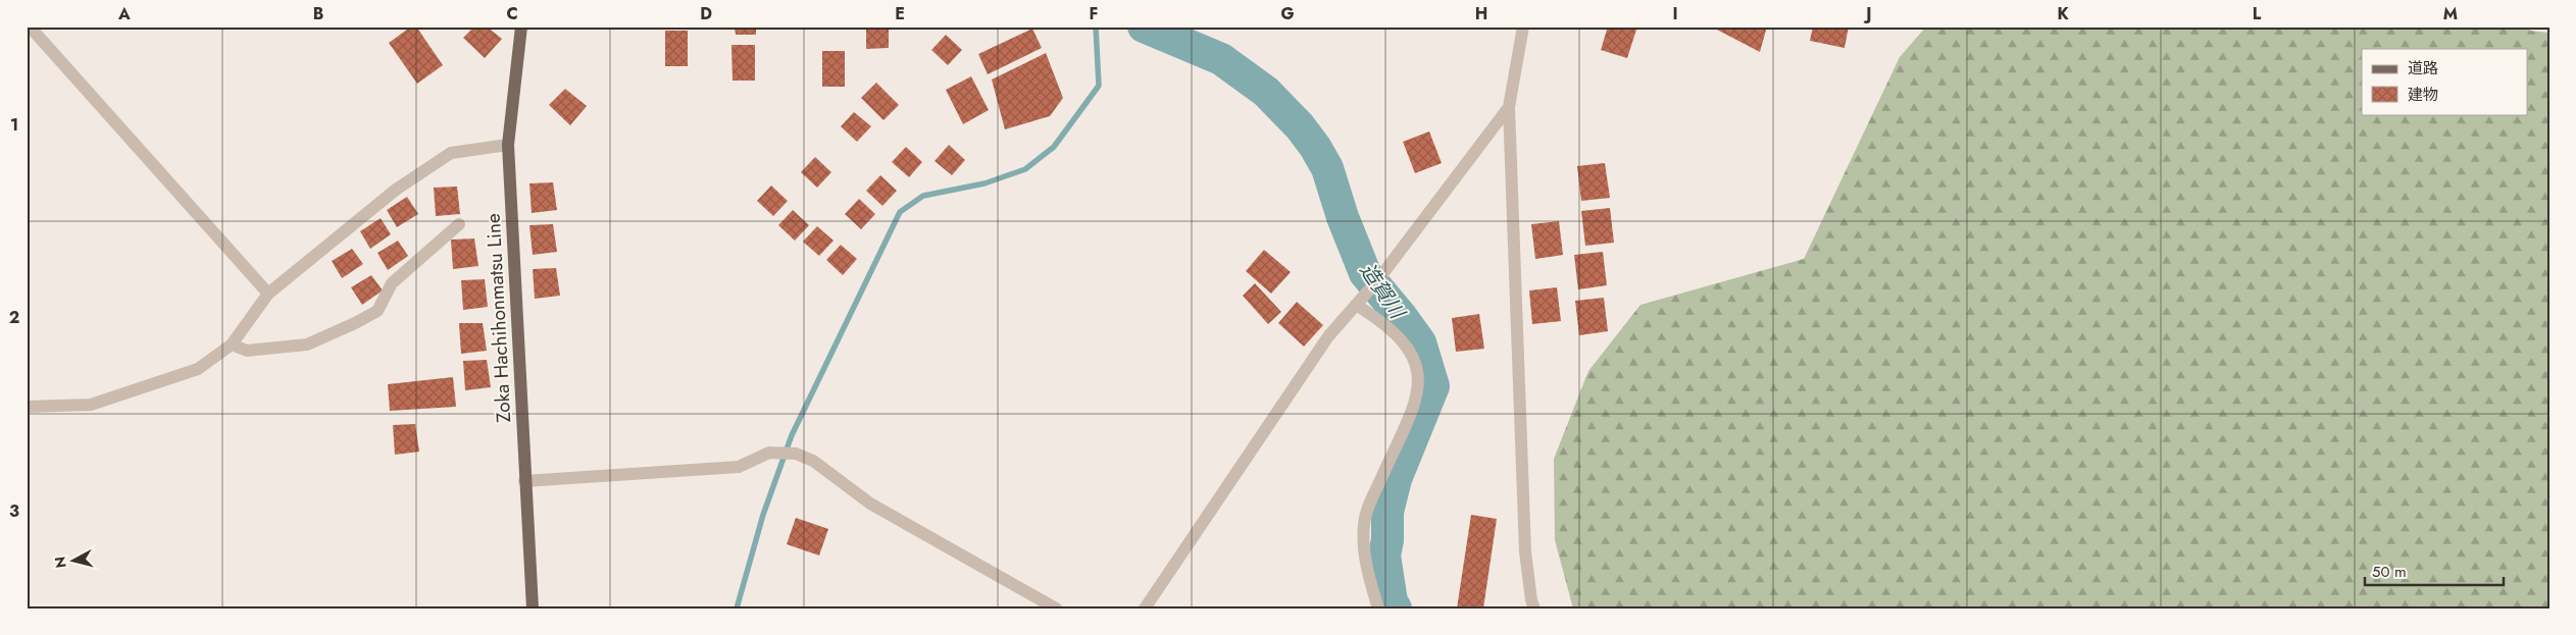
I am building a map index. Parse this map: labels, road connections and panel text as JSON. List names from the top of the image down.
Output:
{
  "streets": {
    "main road": ["Zoka Hachihonmatsu Line"]
  },
  "water": ["造賀川"],
  "legend": ["道路", "建物"],
  "scale_bar": "50 m",
  "north": "left",
  "grid": {
    "columns": [
      "A",
      "B",
      "C",
      "D",
      "E",
      "F",
      "G",
      "H",
      "I",
      "J",
      "K",
      "L",
      "M"
    ],
    "rows": ["1", "2", "3"]
  }
}
